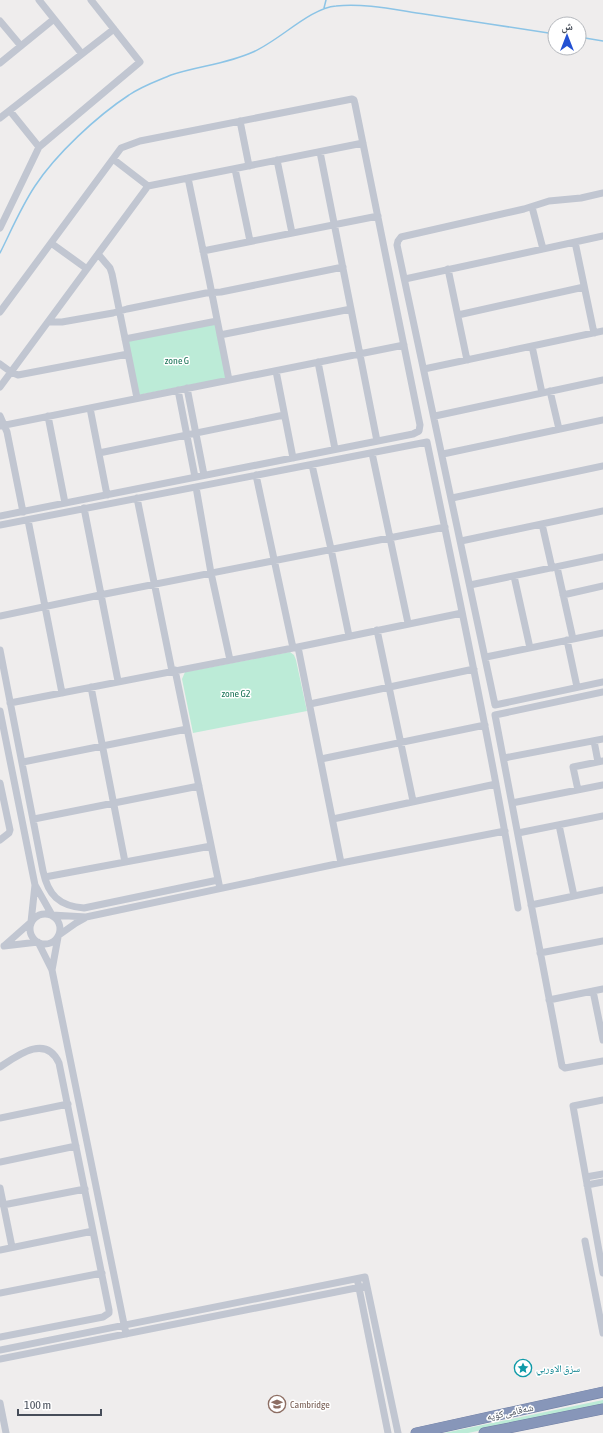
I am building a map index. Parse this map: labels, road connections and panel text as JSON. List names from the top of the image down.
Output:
{
  "streets": {
    "highway": ["شەقامی کۆیە"]
  },
  "parks": ["zone G", "zone G2"],
  "places": {
    "place": ["سزق الاوربي"],
    "school or university": ["Cambridge"]
  },
  "scale_bar": "100 m",
  "north": "top"
}
